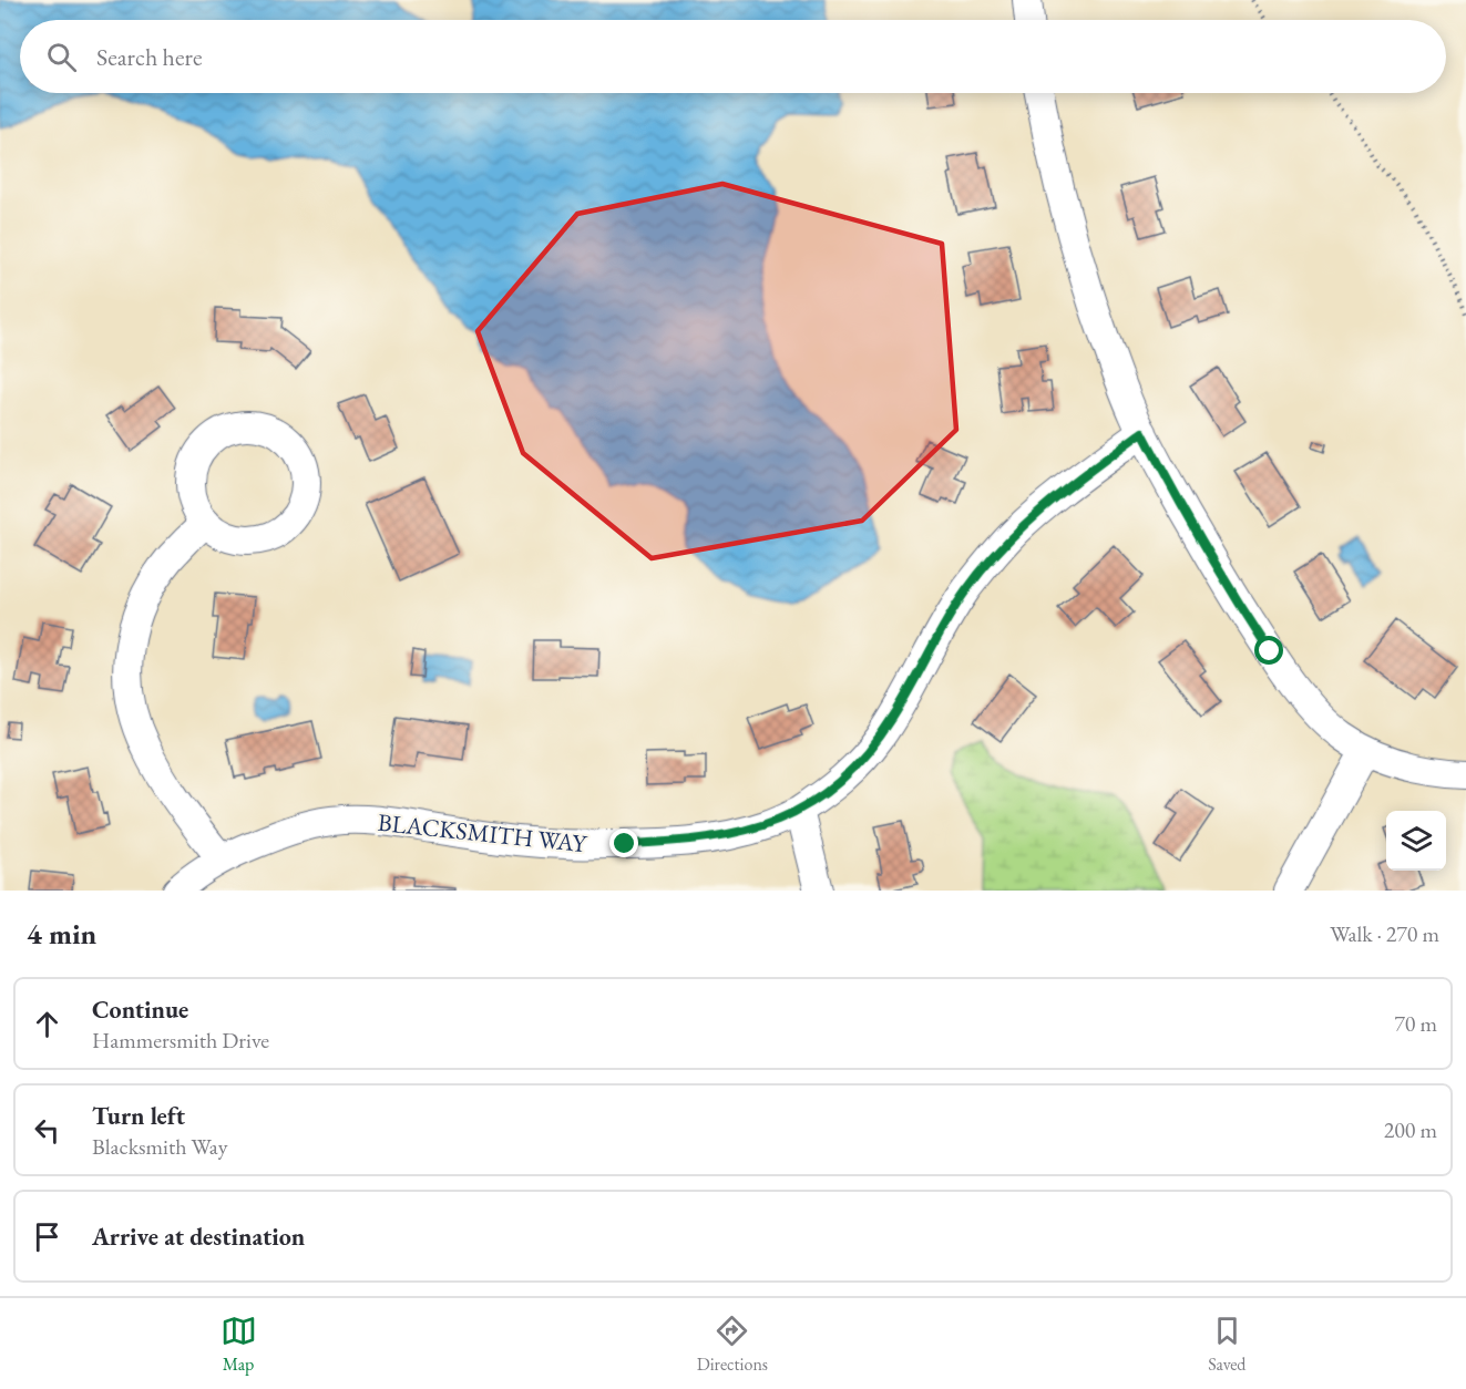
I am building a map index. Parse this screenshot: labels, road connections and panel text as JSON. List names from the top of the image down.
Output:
{
  "streets": {
    "street": ["BLACKSMITH WAY"]
  },
  "page": {
    "search": "Search here",
    "heading": ["4 min", "Walk · 270 m"],
    "list": [
      ["Continue", "Hammersmith Drive", "70 m"],
      ["Turn left", "Blacksmith Way", "200 m"],
      "Arrive at destination"
    ],
    "nav": ["Map", "Directions", "Saved"]
  }
}
